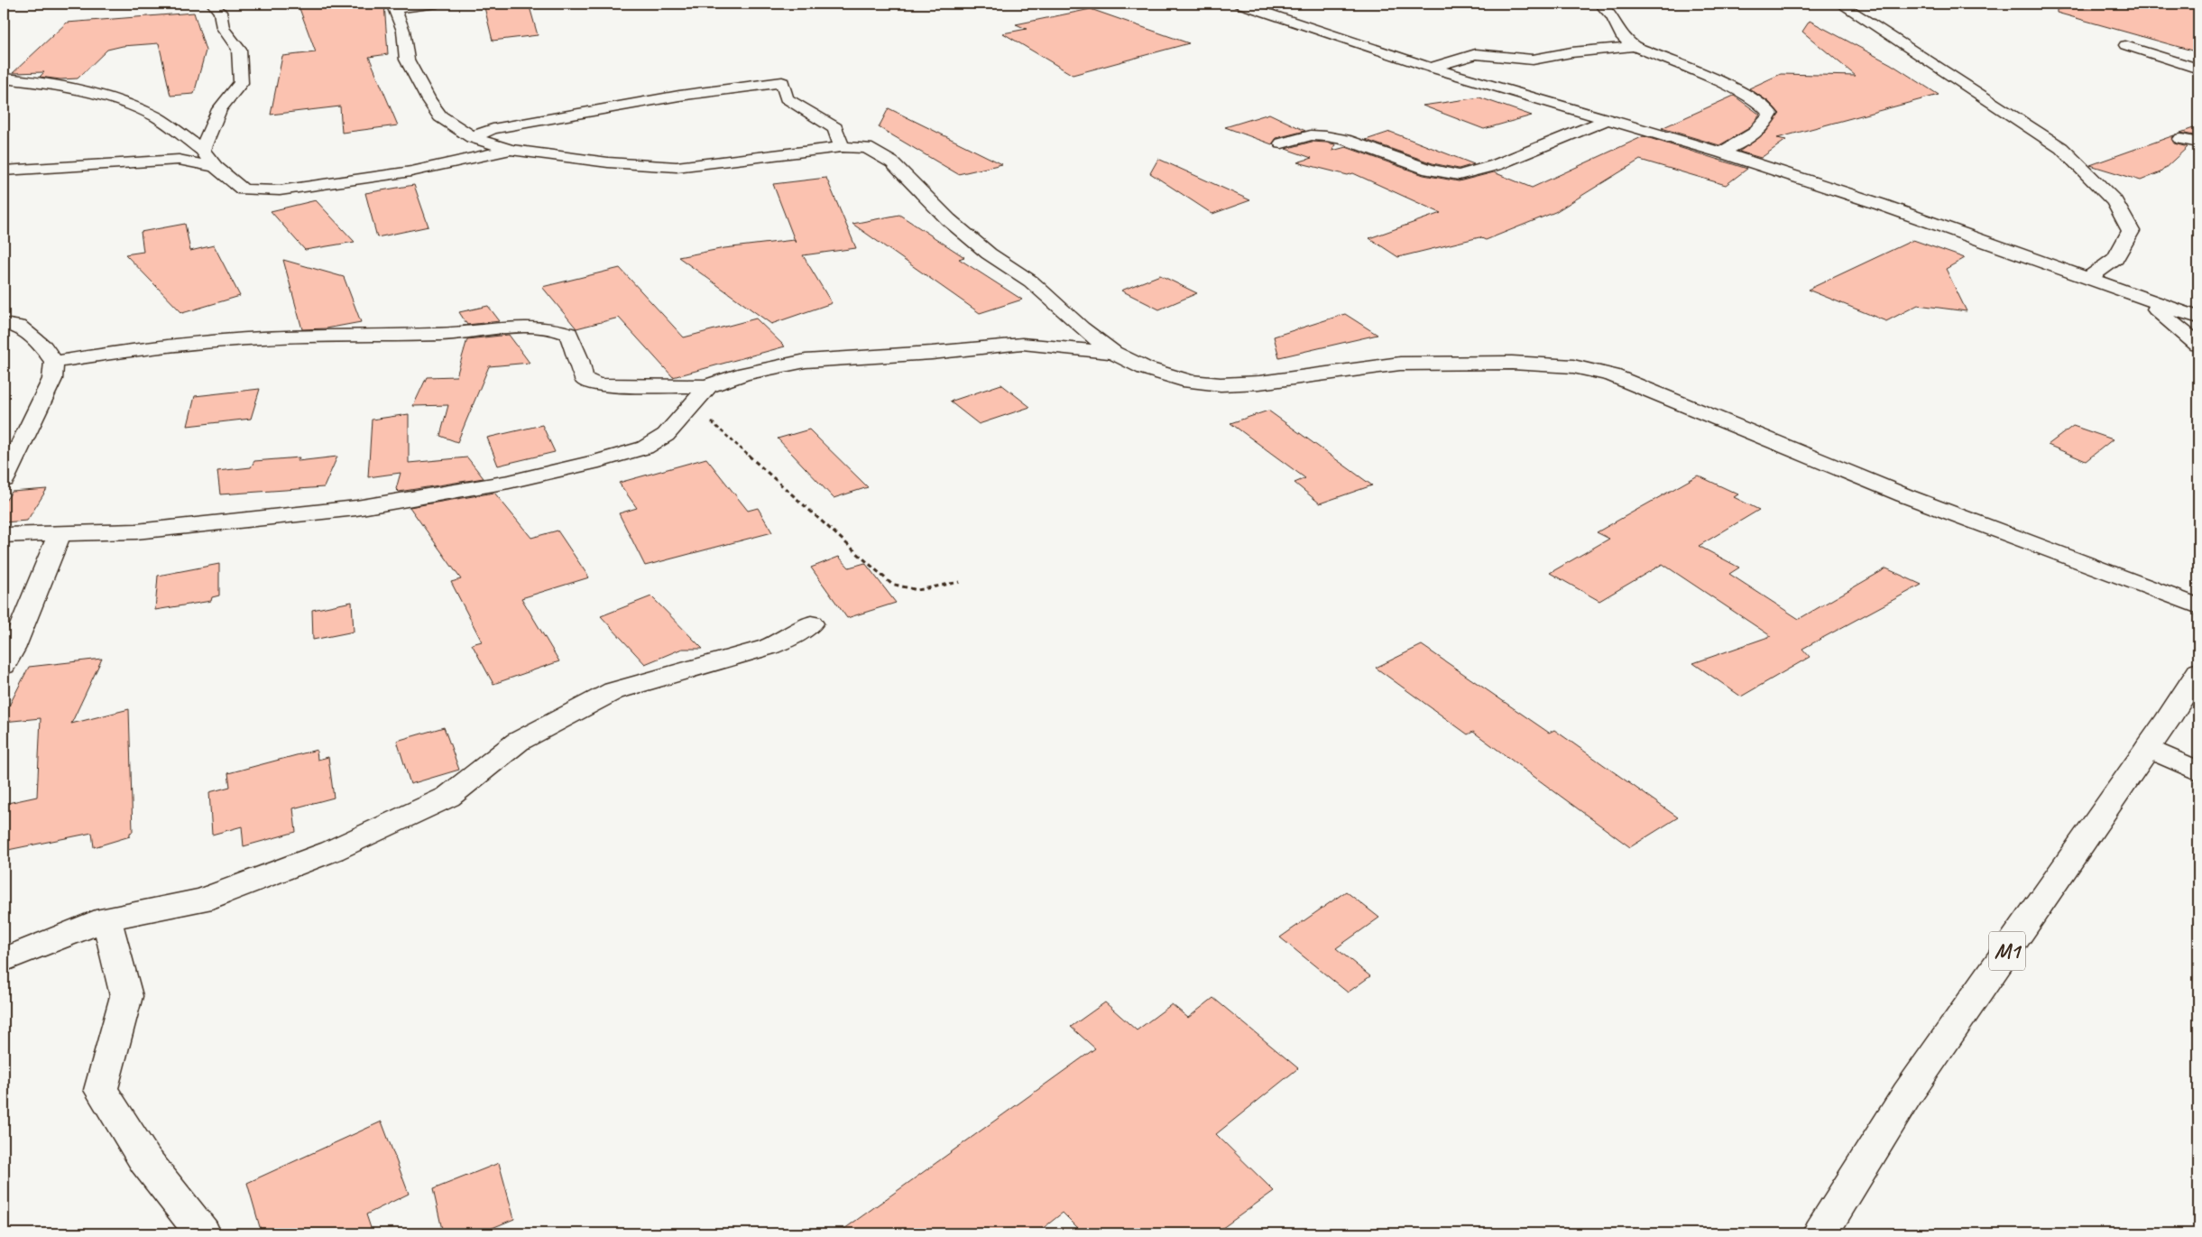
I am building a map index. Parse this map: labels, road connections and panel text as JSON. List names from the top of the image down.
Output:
{
  "streets": {
    "street": ["M1"]
  }
}
